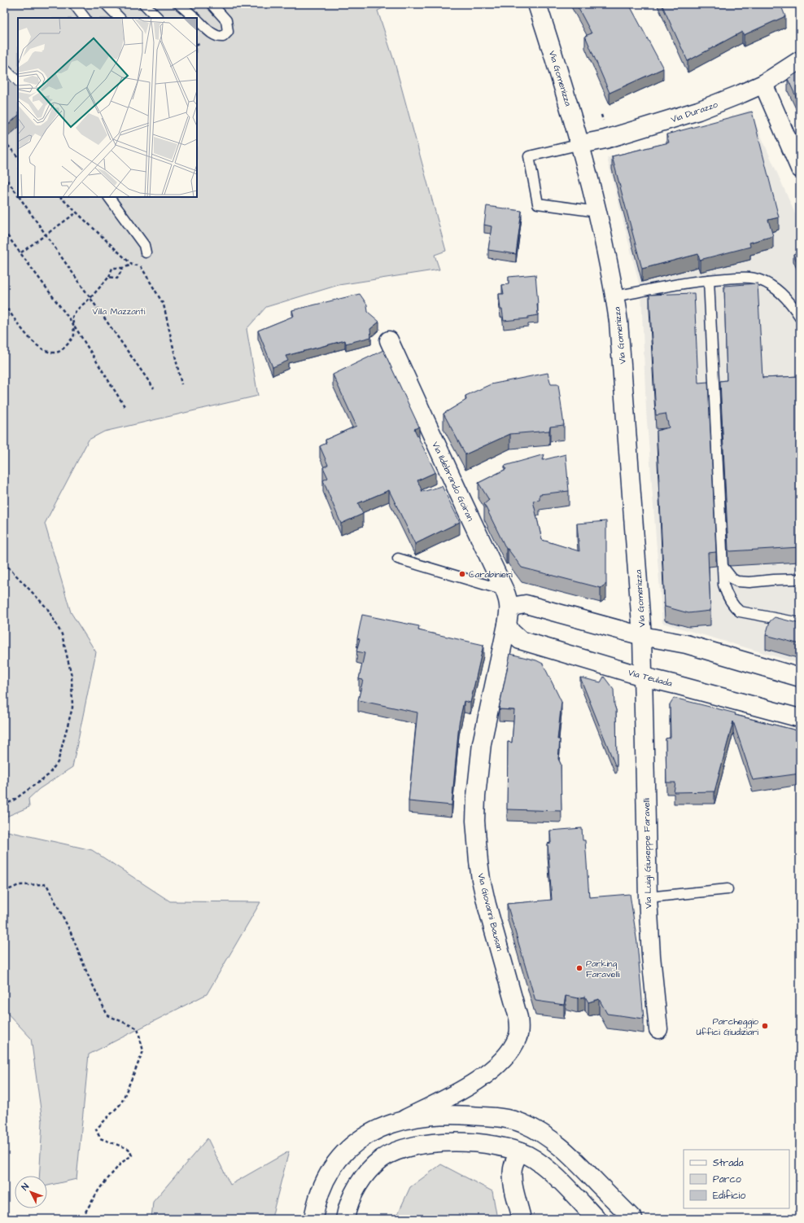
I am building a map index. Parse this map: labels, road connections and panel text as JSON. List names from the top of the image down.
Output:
{
  "streets": {
    "street": [
      "Via Gomenizza",
      "Via Durazzo",
      "Via Ildebrando Goiran",
      "Via Teulada",
      "Via Luigi Giuseppe Faravelli",
      "Via Giovanni Bausan"
    ]
  },
  "crossings": [
    ["Via Gomenizza", "Via Durazzo"],
    ["Via Gomenizza", "Via Teulada"],
    ["Via Gomenizza", "Via Luigi Giuseppe Faravelli"],
    ["Via Ildebrando Goiran", "Via Teulada"],
    ["Via Ildebrando Goiran", "Via Giovanni Bausan"],
    ["Via Teulada", "Via Luigi Giuseppe Faravelli"],
    ["Via Teulada", "Via Giovanni Bausan"]
  ],
  "parks": ["Villa Mazzanti"],
  "places": ["Carabinieri", "Parking Faravelli", "Parcheggio Uffici Giudiziari"],
  "legend": ["Strada", "Parco", "Edificio"],
  "north": "top left"
}
